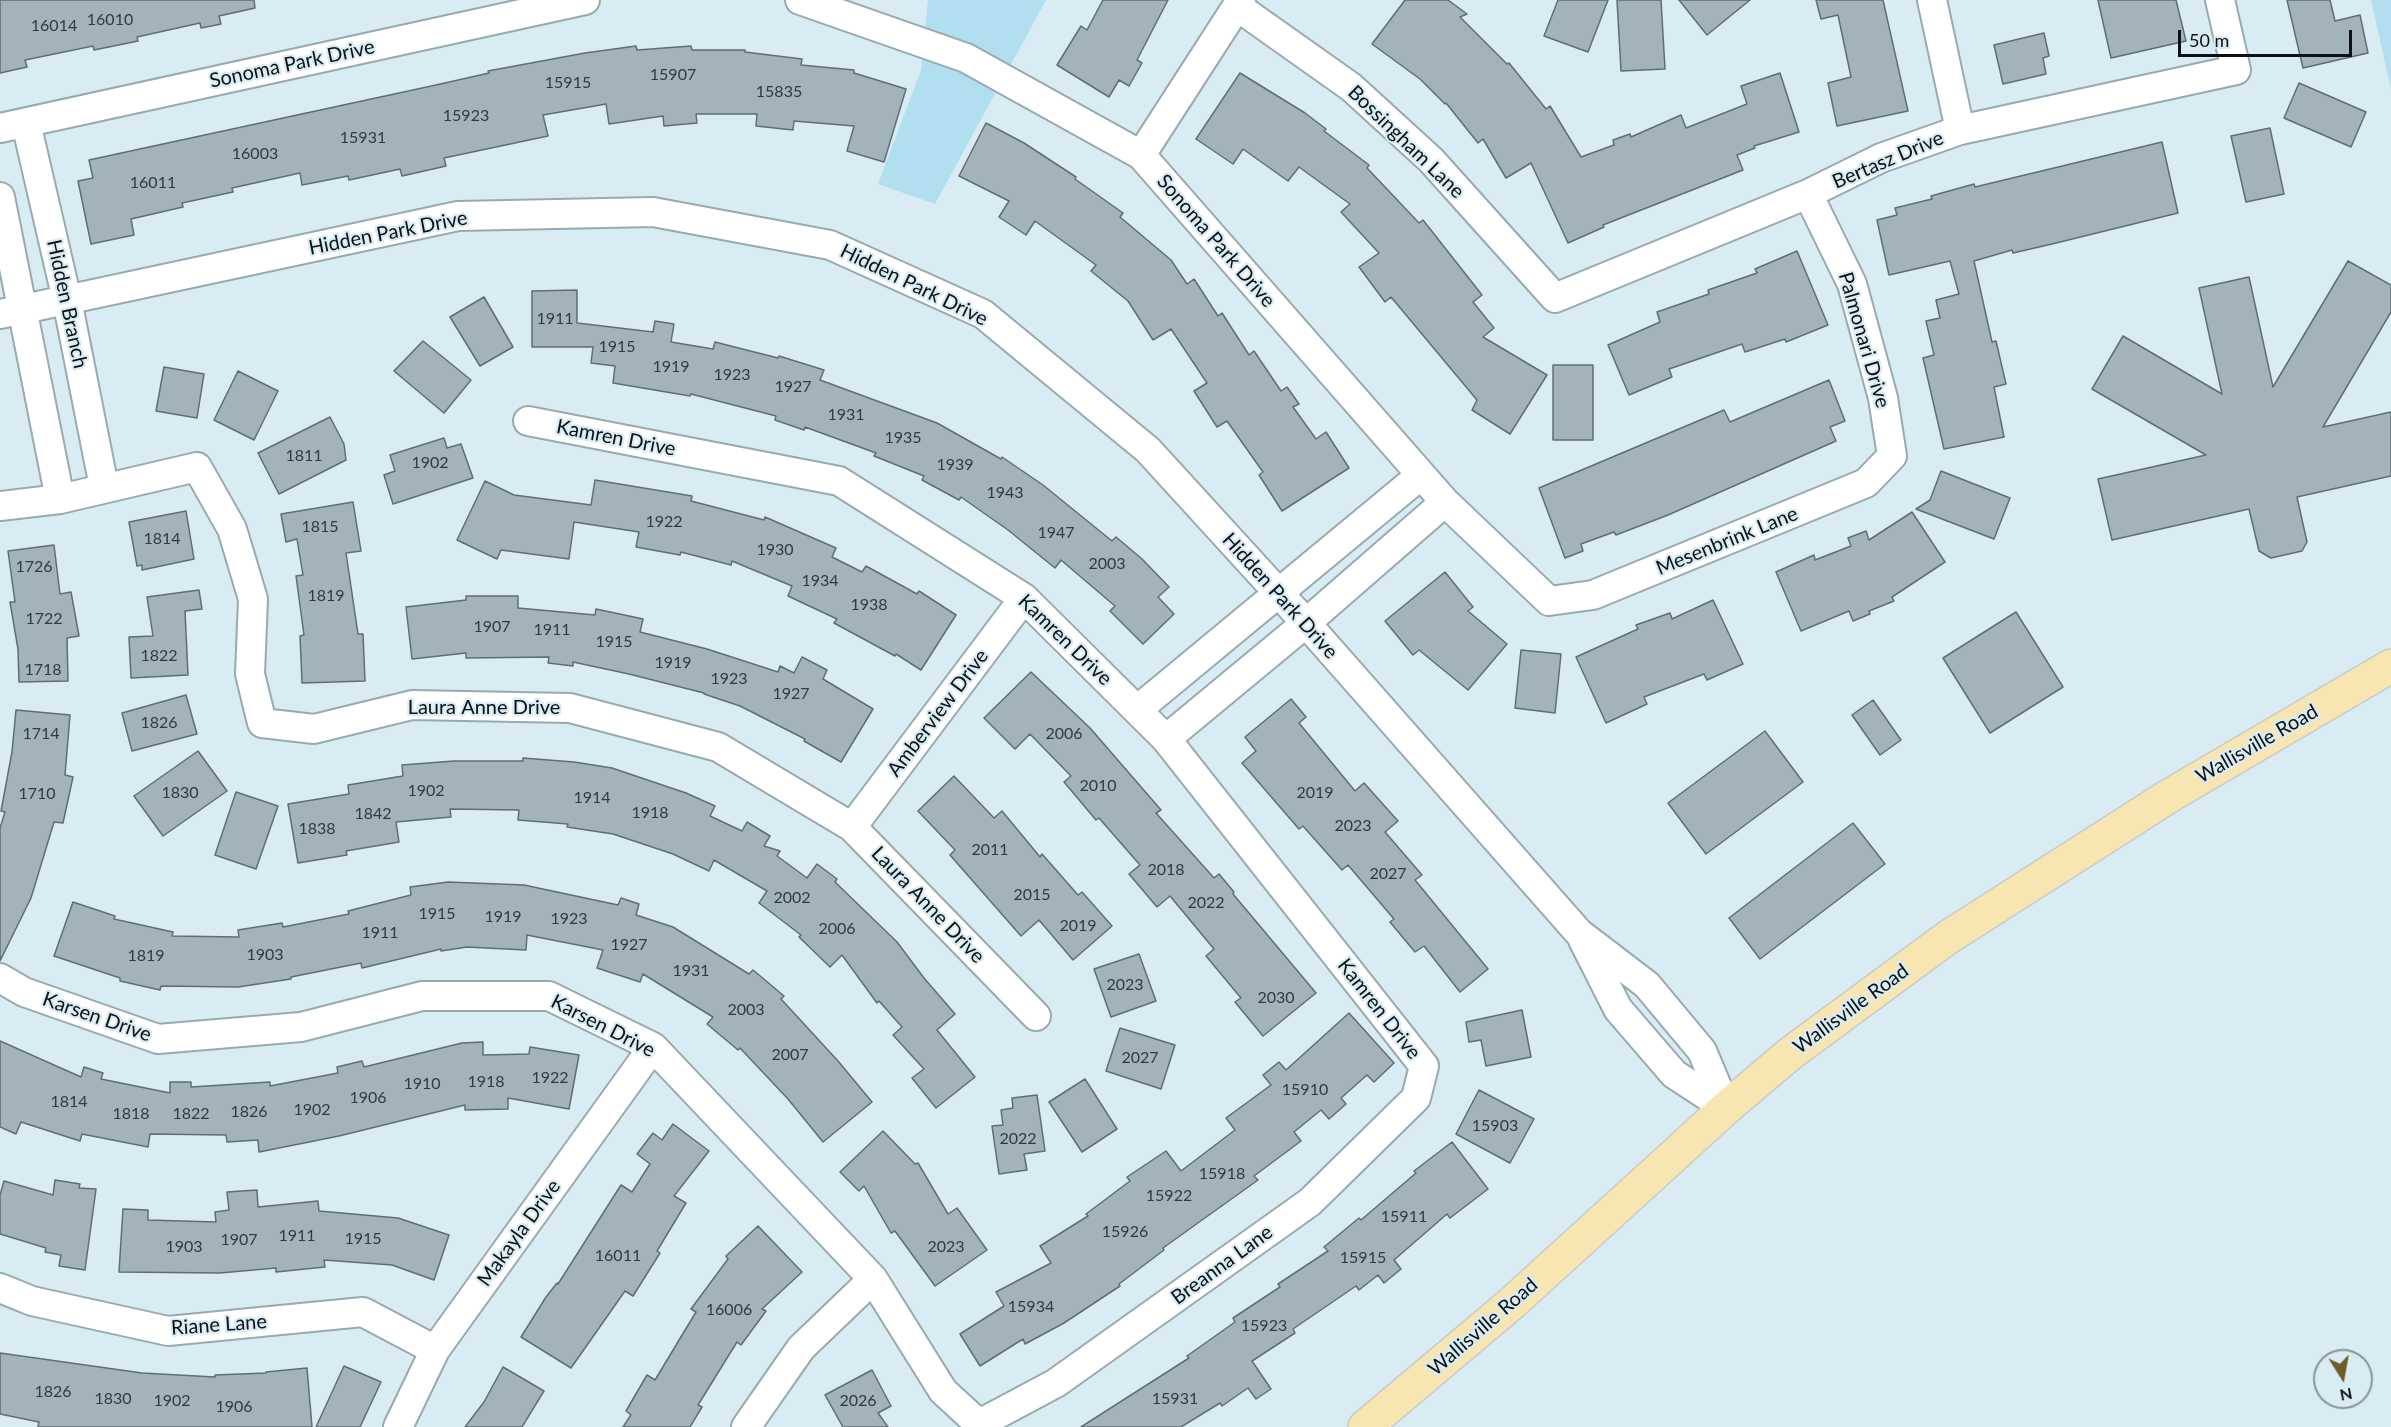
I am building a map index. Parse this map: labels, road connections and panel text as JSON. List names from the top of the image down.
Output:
{
  "streets": {
    "main road": ["Wallisville Road"],
    "street": [
      "Sonoma Park Drive",
      "Bossingham Lane",
      "Bertasz Drive",
      "Hidden Park Drive",
      "Hidden Branch",
      "Palmonari Drive",
      "Kamren Drive",
      "Mesenbrink Lane",
      "Laura Anne Drive",
      "Amberview Drive",
      "Karsen Drive",
      "Makayla Drive",
      "Breanna Lane",
      "Riane Lane"
    ]
  },
  "crossings": [
    ["Sonoma Park Drive", "Hidden Branch"],
    ["Sonoma Park Drive", "Mesenbrink Lane"],
    ["Bossingham Lane", "Bertasz Drive"],
    ["Bertasz Drive", "Palmonari Drive"],
    ["Hidden Park Drive", "Hidden Branch"],
    ["Hidden Park Drive", "Wallisville Road"],
    ["Hidden Branch", "Laura Anne Drive"],
    ["Palmonari Drive", "Mesenbrink Lane"],
    ["Kamren Drive", "Amberview Drive"],
    ["Kamren Drive", "Breanna Lane"],
    ["Laura Anne Drive", "Amberview Drive"],
    ["Karsen Drive", "Makayla Drive"],
    ["Karsen Drive", "Breanna Lane"],
    ["Makayla Drive", "Riane Lane"]
  ],
  "house_numbers": [
    "16010",
    "16014",
    "15907",
    "15915",
    "15835",
    "15923",
    "15931",
    "16003",
    "16011",
    "1911",
    "1915",
    "1919",
    "1923",
    "1927",
    "1931",
    "1935",
    "1811",
    "1902",
    "1939",
    "1943",
    "1922",
    "1815",
    "1947",
    "1814",
    "1930",
    "2003",
    "1726",
    "1934",
    "1819",
    "1938",
    "1722",
    "1907",
    "1911",
    "1915",
    "1822",
    "1919",
    "1718",
    "1923",
    "1927",
    "1826",
    "1714",
    "2006",
    "2010",
    "1902",
    "1830",
    "2019",
    "1710",
    "1914",
    "1918",
    "1842",
    "2023",
    "1838",
    "2011",
    "2018",
    "2027",
    "2015",
    "2002",
    "2022",
    "1915",
    "1919",
    "1923",
    "2019",
    "2006",
    "1911",
    "1927",
    "1903",
    "1819",
    "1931",
    "2023",
    "2030",
    "2003",
    "2007",
    "2027",
    "1922",
    "1918",
    "1910",
    "15910",
    "1906",
    "1814",
    "1902",
    "1826",
    "1818",
    "1822",
    "15903",
    "2022",
    "15918",
    "15922",
    "15911",
    "15926",
    "1911",
    "1915",
    "1907",
    "1903",
    "2023",
    "16011",
    "15915",
    "15934",
    "16006",
    "15923",
    "1826",
    "1830",
    "15931",
    "1902",
    "2026",
    "1906"
  ],
  "scale_bar": "50 m",
  "north": "bottom"
}
